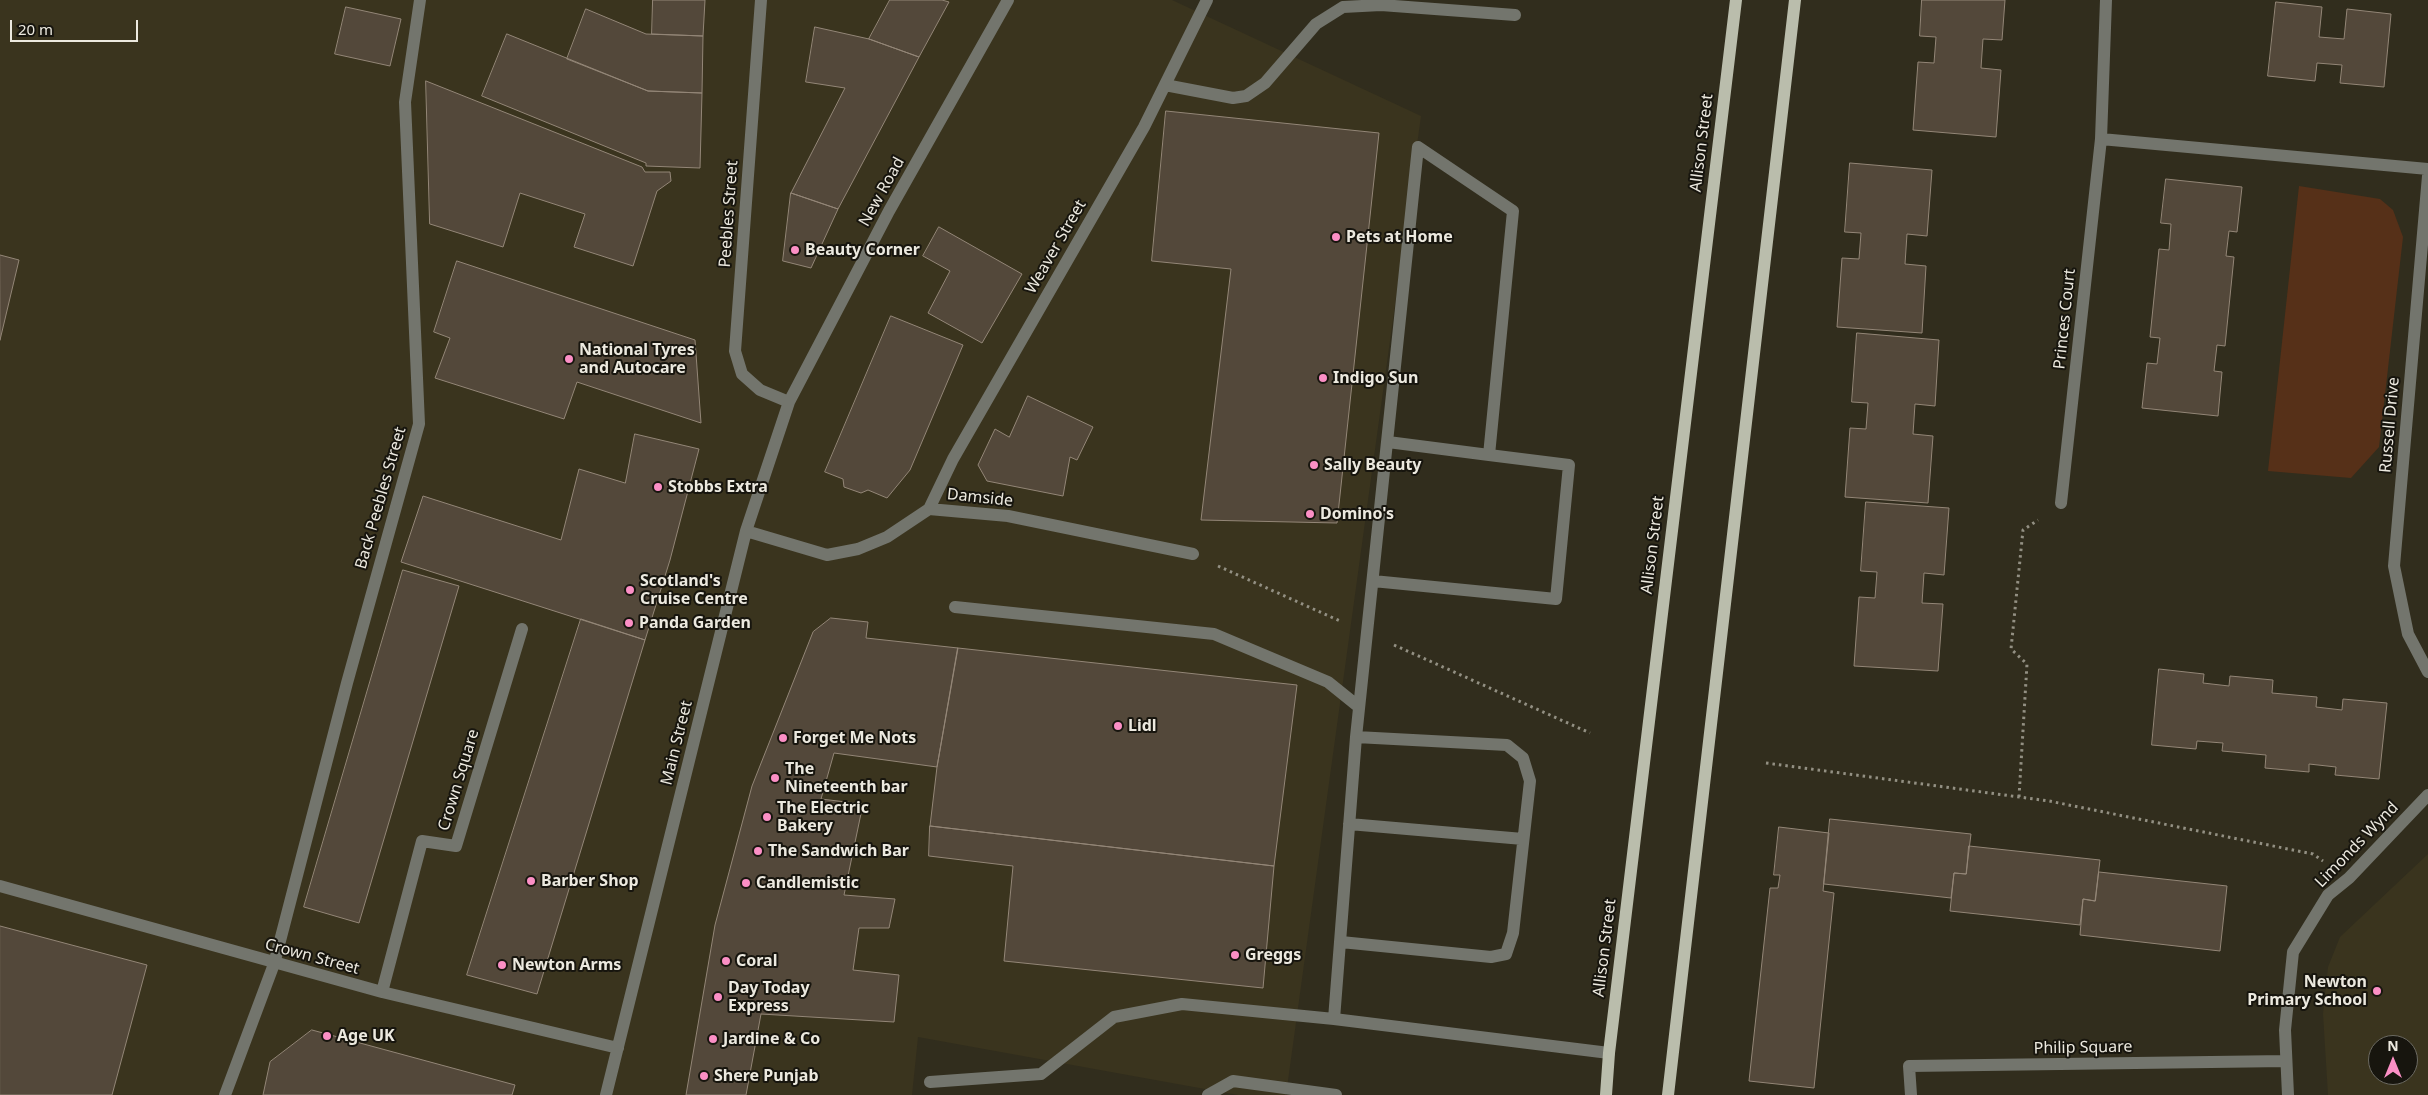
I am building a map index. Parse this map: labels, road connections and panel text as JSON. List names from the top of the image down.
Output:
{
  "streets": {
    "main road": ["Allison Street"],
    "street": [
      "New Road",
      "Peebles Street",
      "Weaver Street",
      "Princes Court",
      "Russell Drive",
      "Back Peebles Street",
      "Damside",
      "Main Street",
      "Crown Square",
      "Limonds Wynd",
      "Crown Street",
      "Philip Square"
    ]
  },
  "crossings": [
    ["New Road", "Peebles Street"],
    ["New Road", "Main Street"],
    ["Peebles Street", "Main Street"],
    ["Weaver Street", "Damside"],
    ["Back Peebles Street", "Crown Street"],
    ["Damside", "Main Street"],
    ["Main Street", "Crown Street"],
    ["Crown Square", "Crown Street"],
    ["Limonds Wynd", "Philip Square"]
  ],
  "places": [
    "Pets at Home",
    "Beauty Corner",
    "National Tyres and Autocare",
    "Indigo Sun",
    "Sally Beauty",
    "Stobbs Extra",
    "Domino's",
    "Scotland's Cruise Centre",
    "Panda Garden",
    "Lidl",
    "Forget Me Nots",
    "The Nineteenth bar",
    "The Electric Bakery",
    "The Sandwich Bar",
    "Barber Shop",
    "Candlemistic",
    "Greggs",
    "Coral",
    "Newton Arms",
    "Newton Primary School",
    "Day Today Express",
    "Age UK",
    "Jardine & Co",
    "Shere Punjab"
  ],
  "scale_bar": "20 m",
  "north": "top"
}
